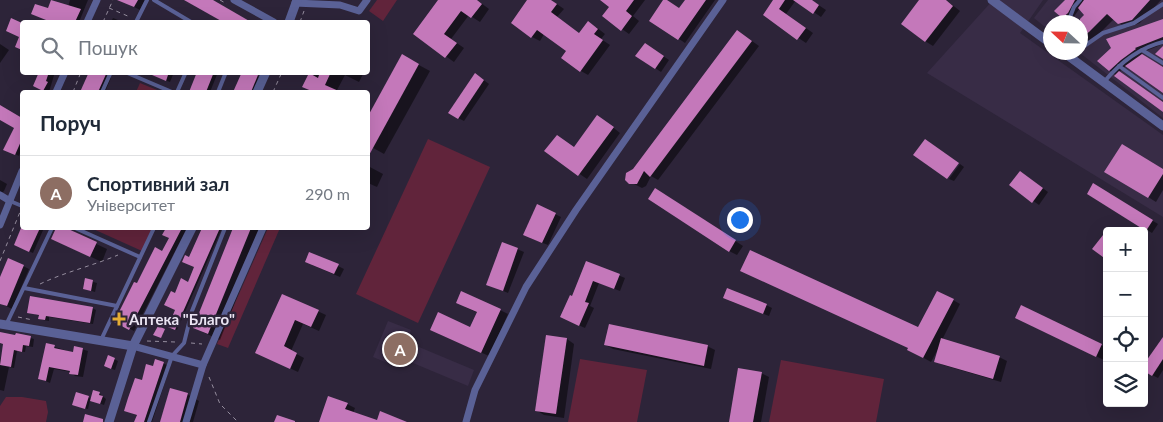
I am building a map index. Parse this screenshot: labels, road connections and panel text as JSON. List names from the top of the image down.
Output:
{
  "places": {
    "health": ["Аптека \"Благо\""]
  },
  "north": "left",
  "page": {
    "search": "Пошук",
    "heading": "Поруч",
    "list": [
      {
        "mark": "A",
        "name": "Спортивний зал",
        "note": "Університет",
        "value": "290 m"
      }
    ],
    "map_buttons": ["+", "−"],
    "pins": "A"
  }
}
